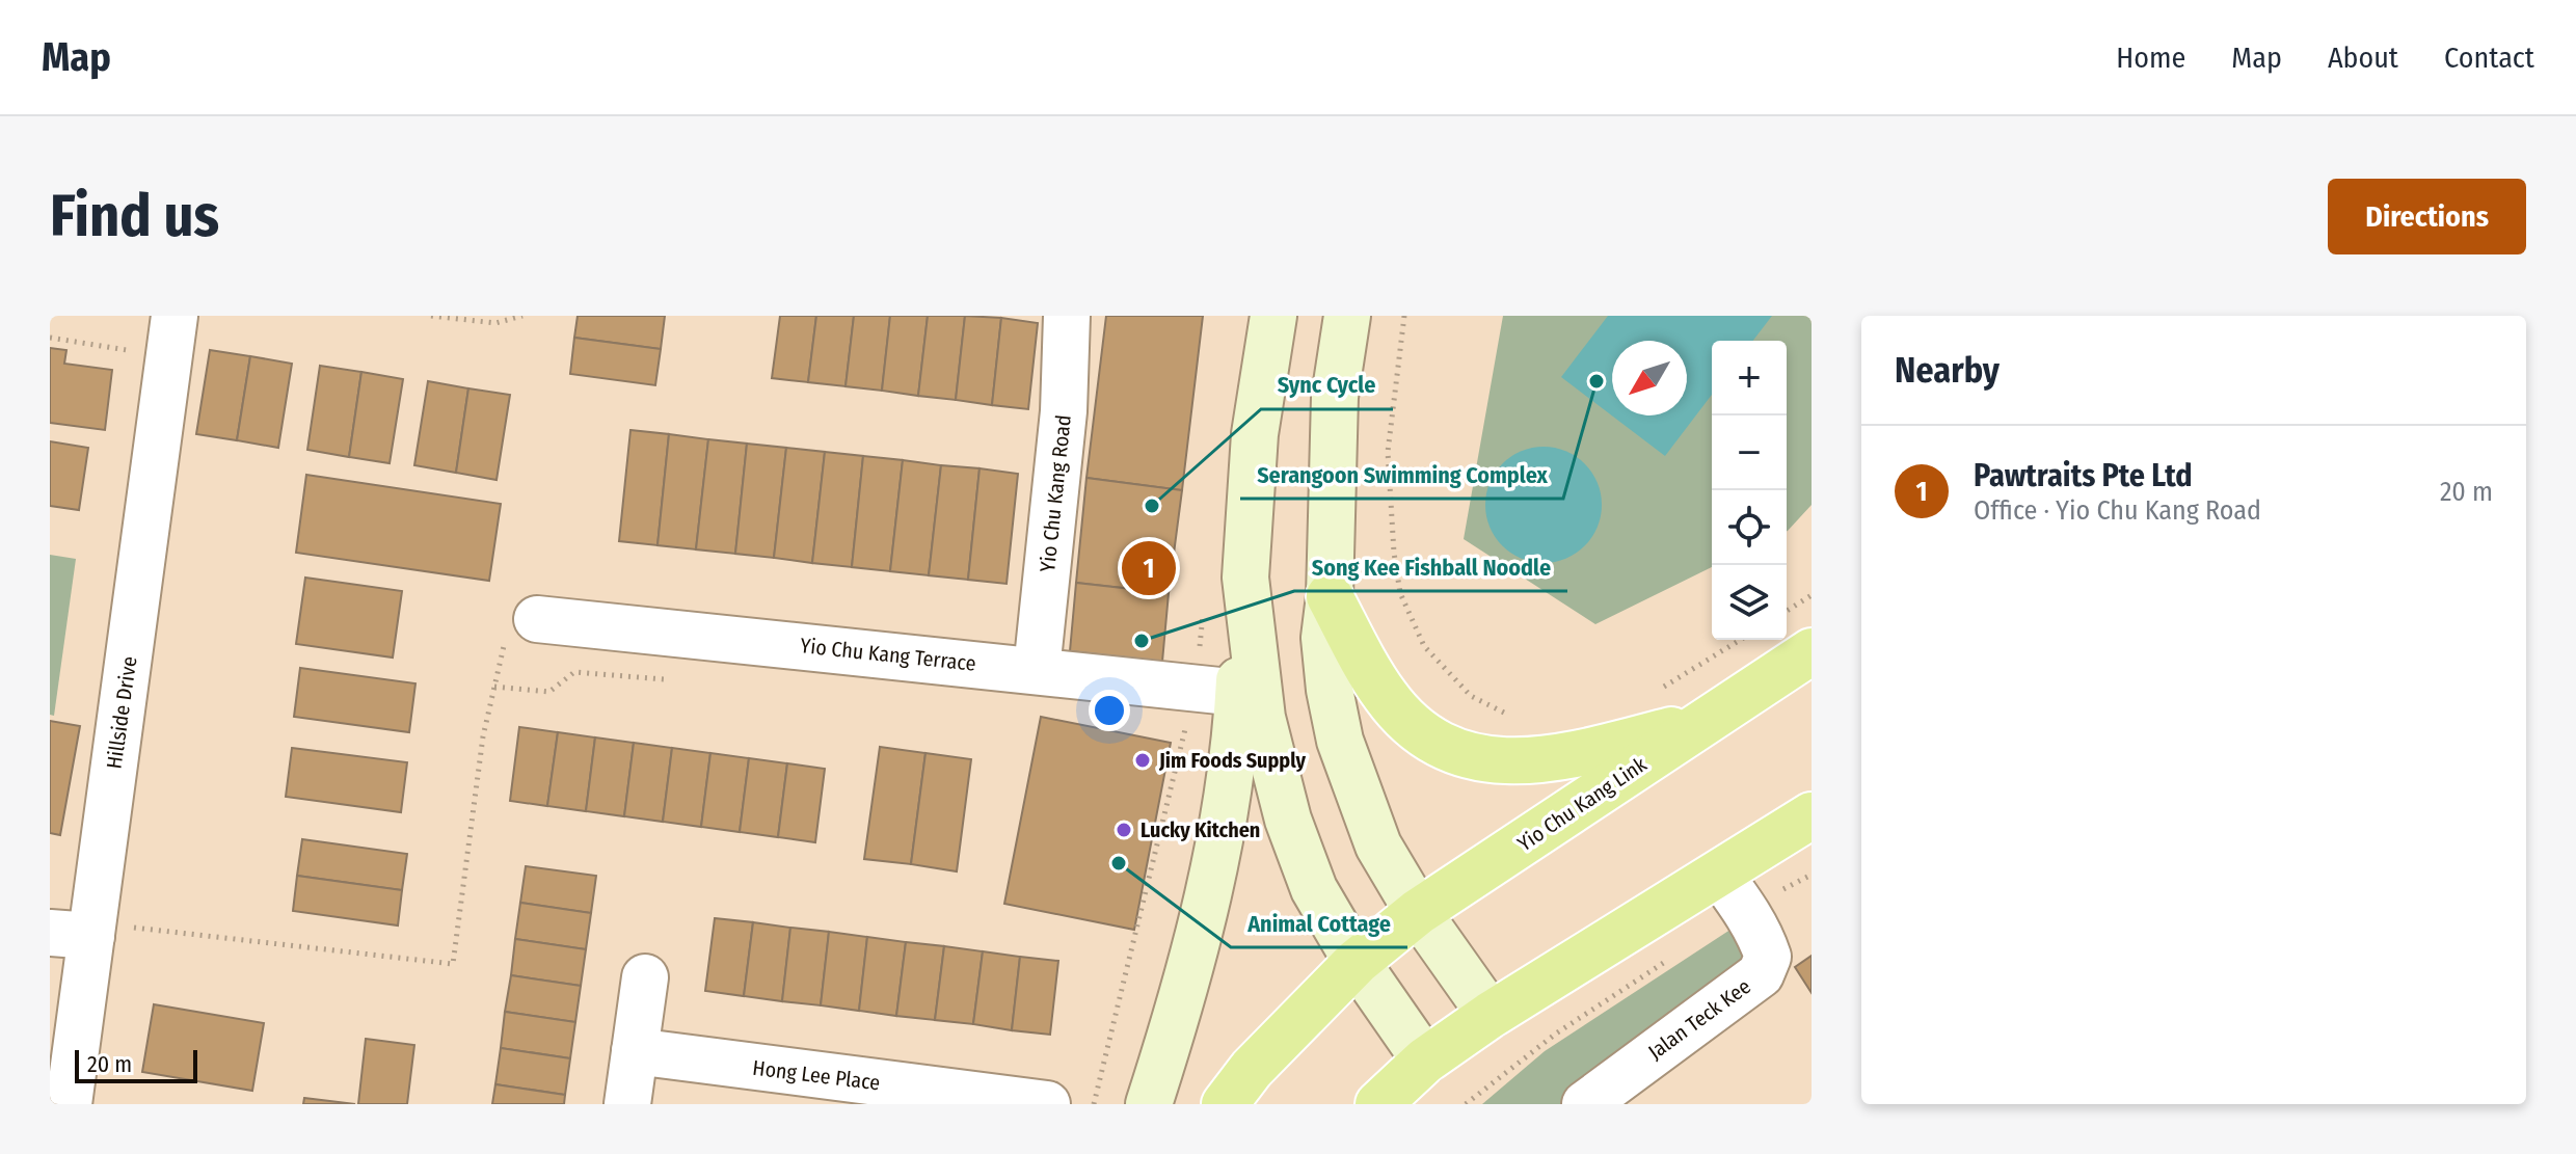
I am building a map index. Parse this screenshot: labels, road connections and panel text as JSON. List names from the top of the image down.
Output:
{
  "streets": {
    "main road": ["Yio Chu Kang Link"],
    "street": [
      "Yio Chu Kang Road",
      "Yio Chu Kang Terrace",
      "Hillside Drive",
      "Jalan Teck Kee",
      "Hong Lee Place"
    ]
  },
  "crossings": [
    ["Yio Chu Kang Road", "Yio Chu Kang Terrace"]
  ],
  "places": [
    "Serangoon Swimming Complex",
    "Sync Cycle",
    "Song Kee Fishball Noodle",
    "Jim Foods Supply",
    "Lucky Kitchen",
    "Animal Cottage"
  ],
  "scale_bar": "20 m",
  "north": "bottom left",
  "page": {
    "header": "Map",
    "nav": [
      "Home",
      "Map",
      "About",
      "Contact"
    ],
    "buttons": "Directions",
    "title": "Find us",
    "heading": "Nearby",
    "map_buttons": ["+", "−"],
    "list": [
      {
        "mark": "1",
        "name": "Pawtraits Pte Ltd",
        "note": "Office · Yio Chu Kang Road",
        "value": "20 m"
      }
    ],
    "pins": "1",
    "scale": "20 m"
  }
}
